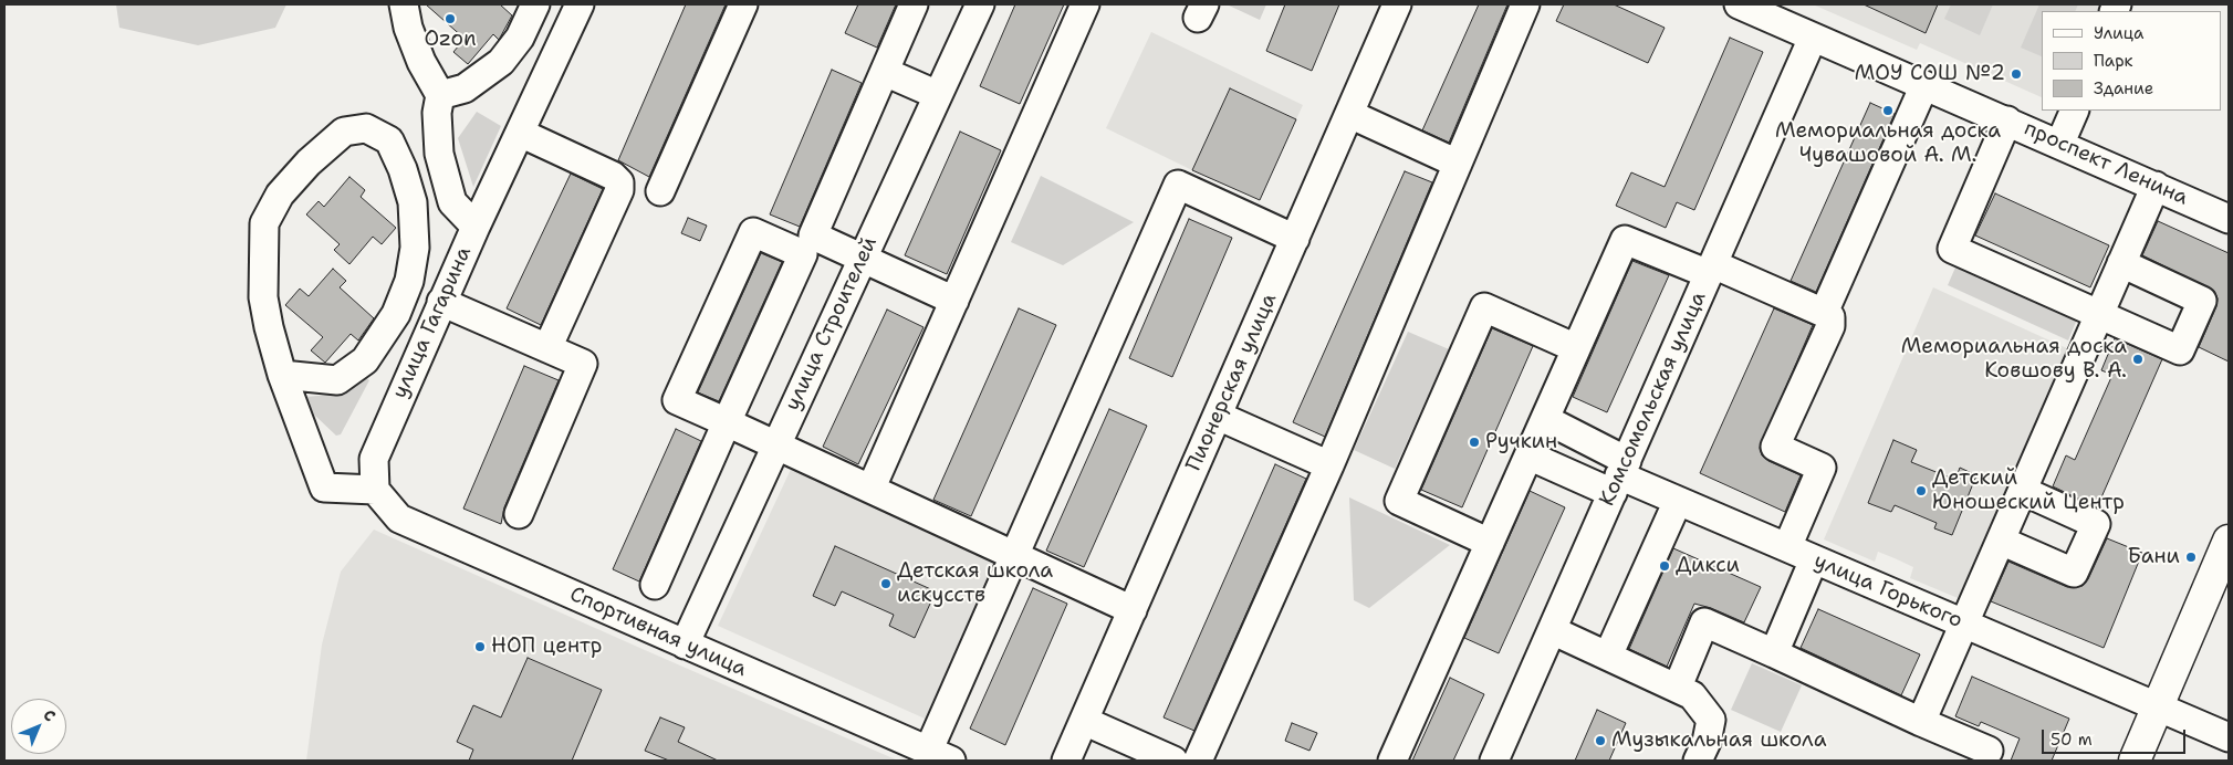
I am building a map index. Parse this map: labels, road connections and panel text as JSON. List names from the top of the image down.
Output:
{
  "streets": {
    "street": [
      "проспект Ленина",
      "улица Гагарина",
      "улица Строителей",
      "Пионерская улица",
      "Комсомольская улица",
      "улица Горького",
      "Спортивная улица"
    ]
  },
  "crossings": [
    ["проспект Ленина", "Комсомольская улица"],
    ["улица Гагарина", "Спортивная улица"],
    ["улица Строителей", "Спортивная улица"],
    ["Комсомольская улица", "улица Горького"]
  ],
  "places": [
    "Ozon",
    "МОУ СОШ №2",
    "Мемориальная доска Чувашовой А. М.",
    "Мемориальная доска Ковшову В. А.",
    "Ручкин",
    "Детский Юношеский Центр",
    "Бани",
    "Дикси",
    "Детская школа искусств",
    "НОП центр",
    "Музыкальная школа"
  ],
  "legend": ["Улица", "Парк", "Здание"],
  "scale_bar": "50 m",
  "north": "top right"
}
